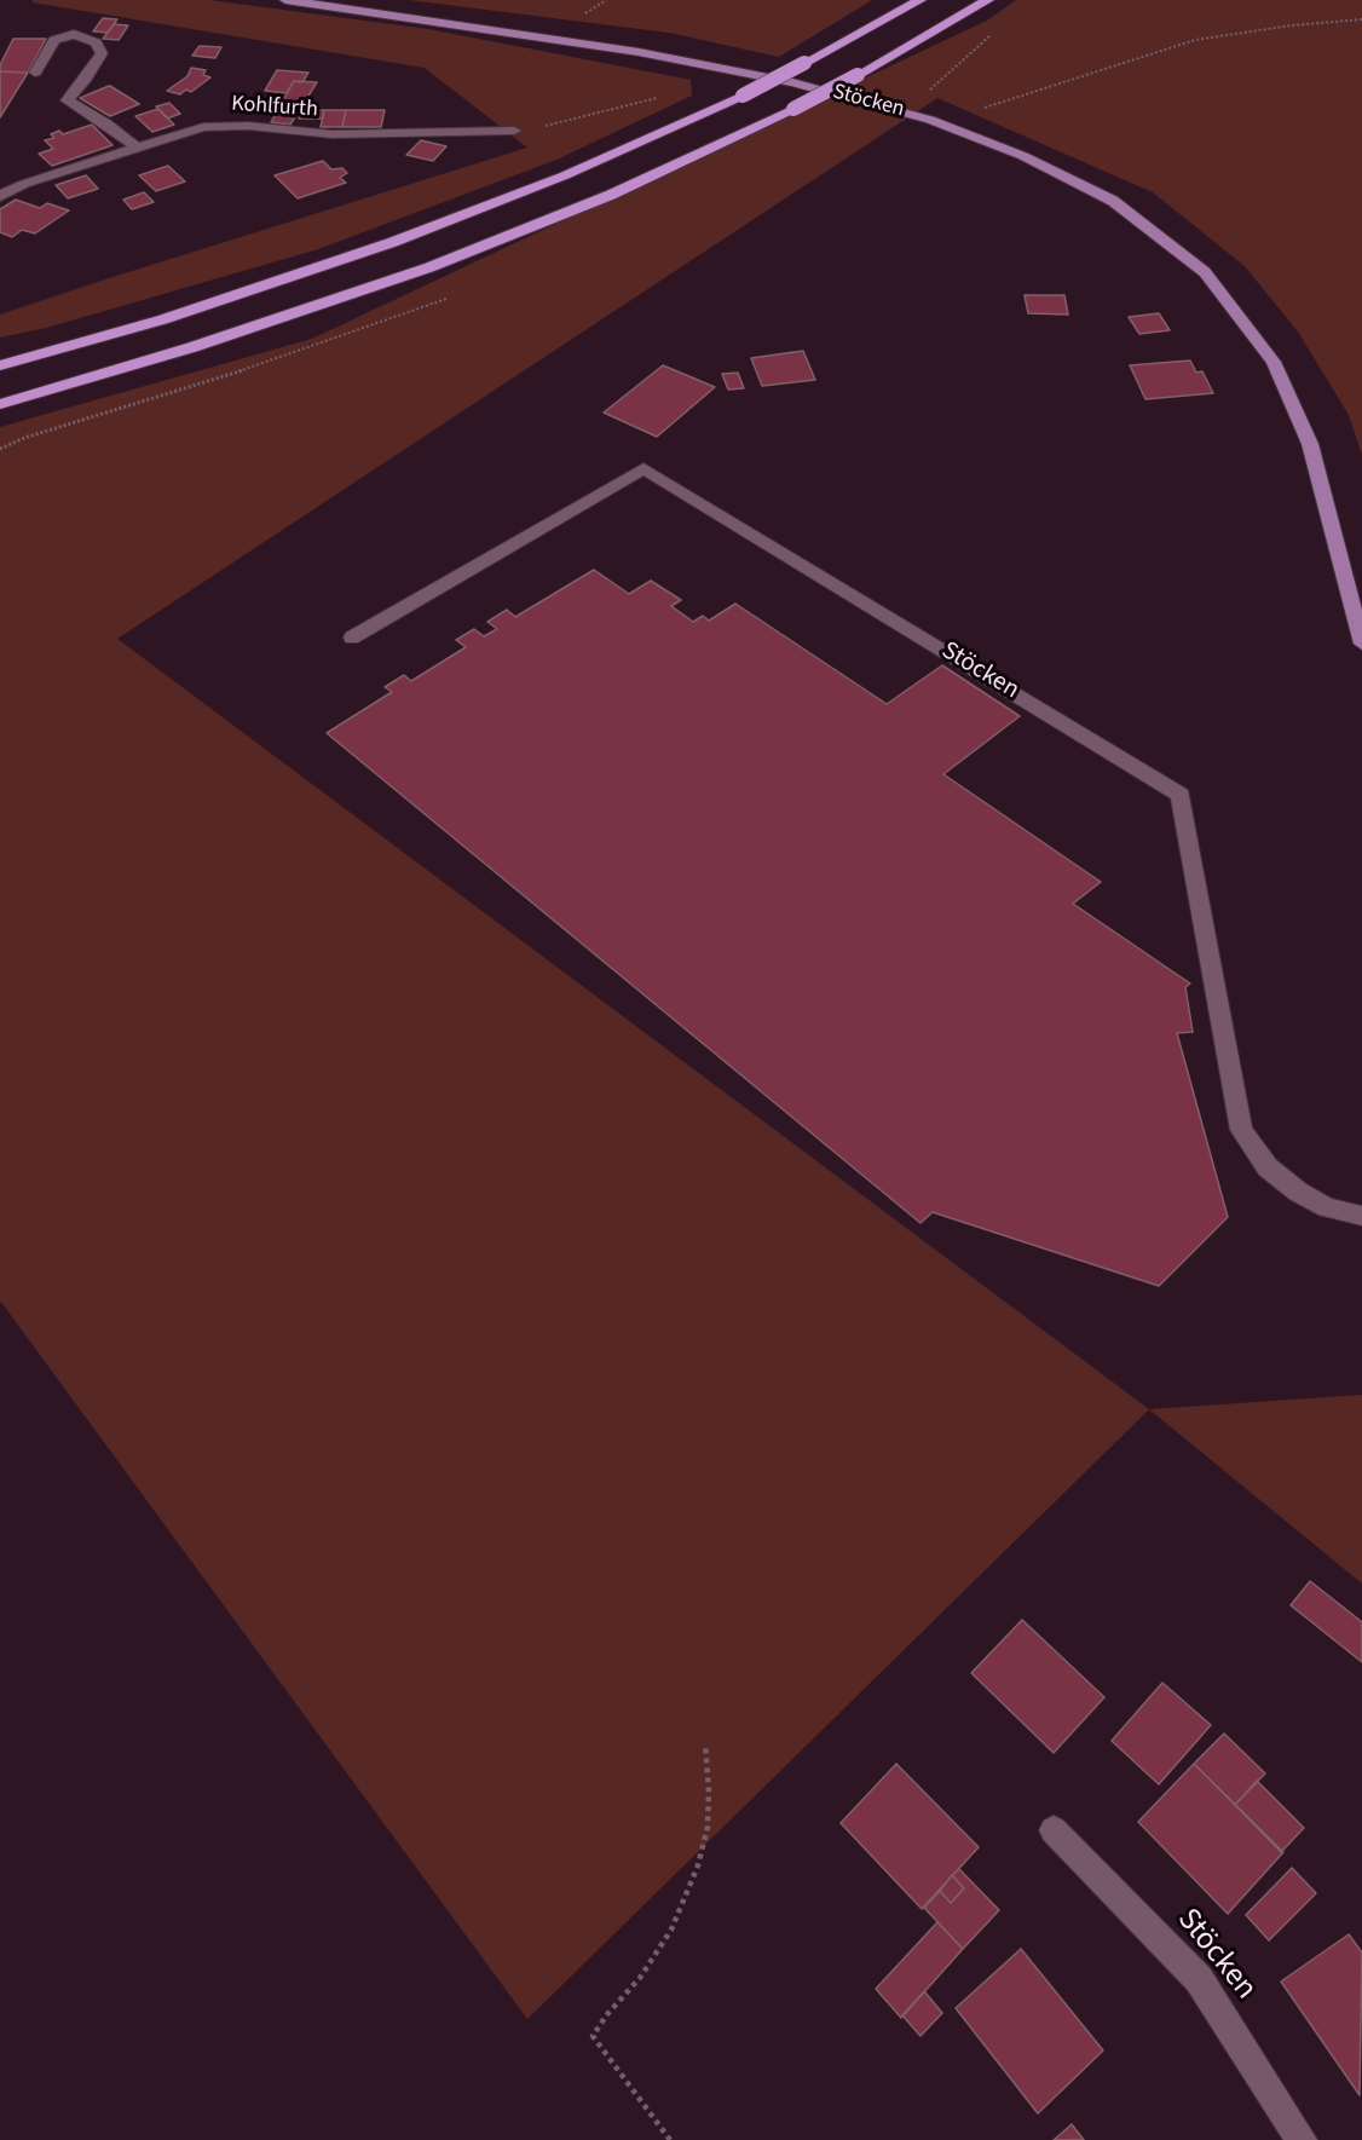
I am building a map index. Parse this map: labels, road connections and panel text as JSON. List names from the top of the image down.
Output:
{
  "streets": {
    "main road": ["Stöcken"],
    "street": ["Kohlfurth"]
  }
}
